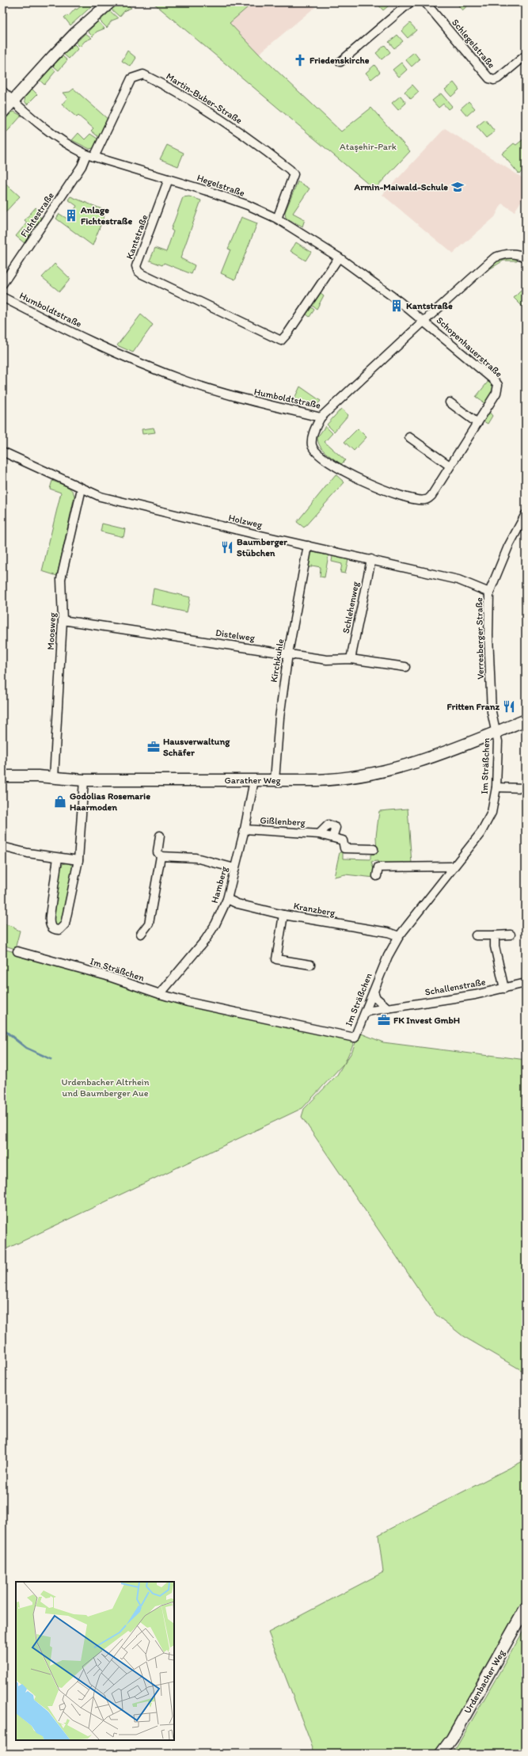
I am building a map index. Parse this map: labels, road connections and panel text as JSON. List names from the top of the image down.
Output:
{
  "streets": {
    "street": [
      "Schlegelstraße",
      "Martin-Buber-Straße",
      "Hegelstraße",
      "Fichtestraße",
      "Kantstraße",
      "Humboldtstraße",
      "Schopenhauerstraße",
      "Holzweg",
      "Schlehenweg",
      "Moosweg",
      "Distelweg",
      "Verresberger Straße",
      "Kirchkuhle",
      "Im Sträßchen",
      "Garather Weg",
      "Gißlenberg",
      "Hamberg",
      "Kranzberg",
      "Schallenstraße",
      "Urdenbacher Weg"
    ]
  },
  "crossings": [
    ["Martin-Buber-Straße", "Hegelstraße"],
    ["Hegelstraße", "Fichtestraße"],
    ["Hegelstraße", "Kantstraße"],
    ["Hegelstraße", "Humboldtstraße"],
    ["Hegelstraße", "Schopenhauerstraße"],
    ["Humboldtstraße", "Schopenhauerstraße"],
    ["Holzweg", "Schlehenweg"],
    ["Holzweg", "Moosweg"],
    ["Holzweg", "Verresberger Straße"],
    ["Holzweg", "Kirchkuhle"],
    ["Schlehenweg", "Distelweg"],
    ["Moosweg", "Distelweg"],
    ["Moosweg", "Garather Weg"],
    ["Distelweg", "Kirchkuhle"],
    ["Verresberger Straße", "Im Sträßchen"],
    ["Verresberger Straße", "Garather Weg"],
    ["Kirchkuhle", "Garather Weg"],
    ["Im Sträßchen", "Garather Weg"],
    ["Im Sträßchen", "Hamberg"],
    ["Im Sträßchen", "Kranzberg"],
    ["Im Sträßchen", "Schallenstraße"],
    ["Garather Weg", "Hamberg"],
    ["Gißlenberg", "Hamberg"],
    ["Hamberg", "Kranzberg"]
  ],
  "parks": ["Ataşehir-Park", "Urdenbacher Altrhein und Baumberger Aue"],
  "places": {
    "church": ["Friedenskirche"],
    "school or university": ["Armin-Maiwald-Schule"],
    "building": ["Anlage Fichtestraße", "Kantstraße"],
    "restaurant": ["Baumberger Stübchen", "Fritten Franz"],
    "office": ["Hausverwaltung Schäfer", "FK Invest GmbH"],
    "shop": ["Godolias Rosemarie Haarmoden"]
  }
}
